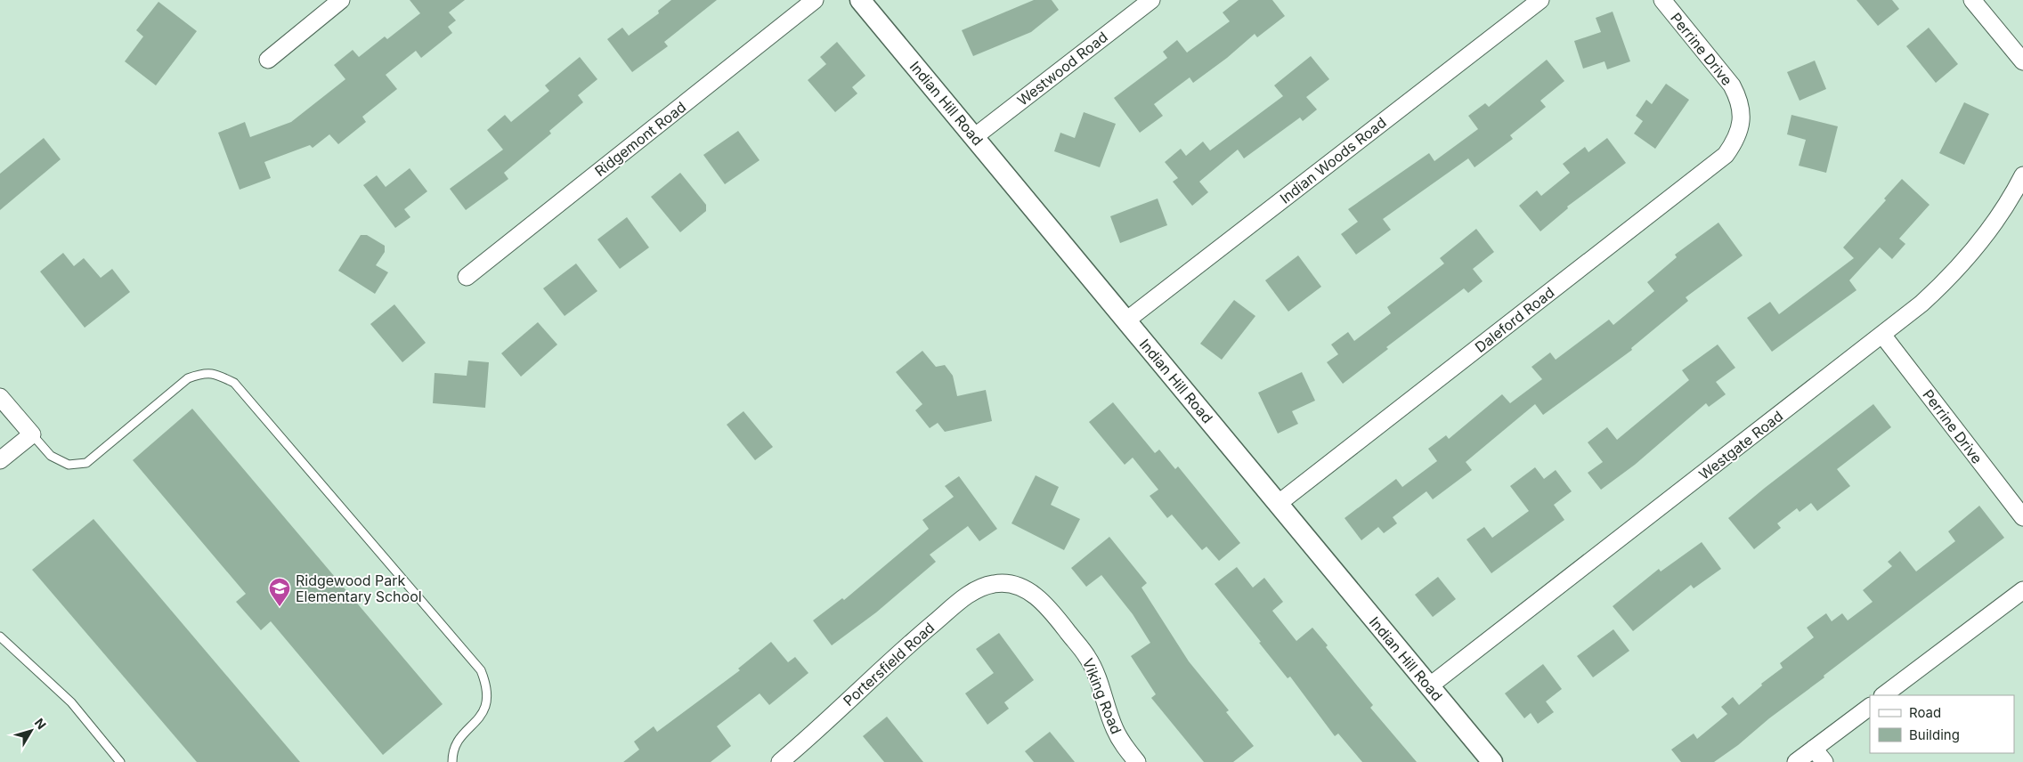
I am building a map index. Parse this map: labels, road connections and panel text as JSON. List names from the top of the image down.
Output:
{
  "streets": {
    "street": [
      "Perrine Drive",
      "Westwood Road",
      "Indian Hill Road",
      "Ridgemont Road",
      "Indian Woods Road",
      "Daleford Road",
      "Westgate Road",
      "Portersfield Road",
      "Viking Road"
    ]
  },
  "crossings": [
    ["Perrine Drive", "Daleford Road"],
    ["Perrine Drive", "Westgate Road"],
    ["Westwood Road", "Indian Hill Road"],
    ["Indian Hill Road", "Indian Woods Road"],
    ["Indian Hill Road", "Daleford Road"],
    ["Indian Hill Road", "Westgate Road"],
    ["Portersfield Road", "Viking Road"]
  ],
  "places": {
    "school or university": ["Ridgewood Park Elementary School"]
  },
  "legend": ["Road", "Building"],
  "north": "top right"
}
